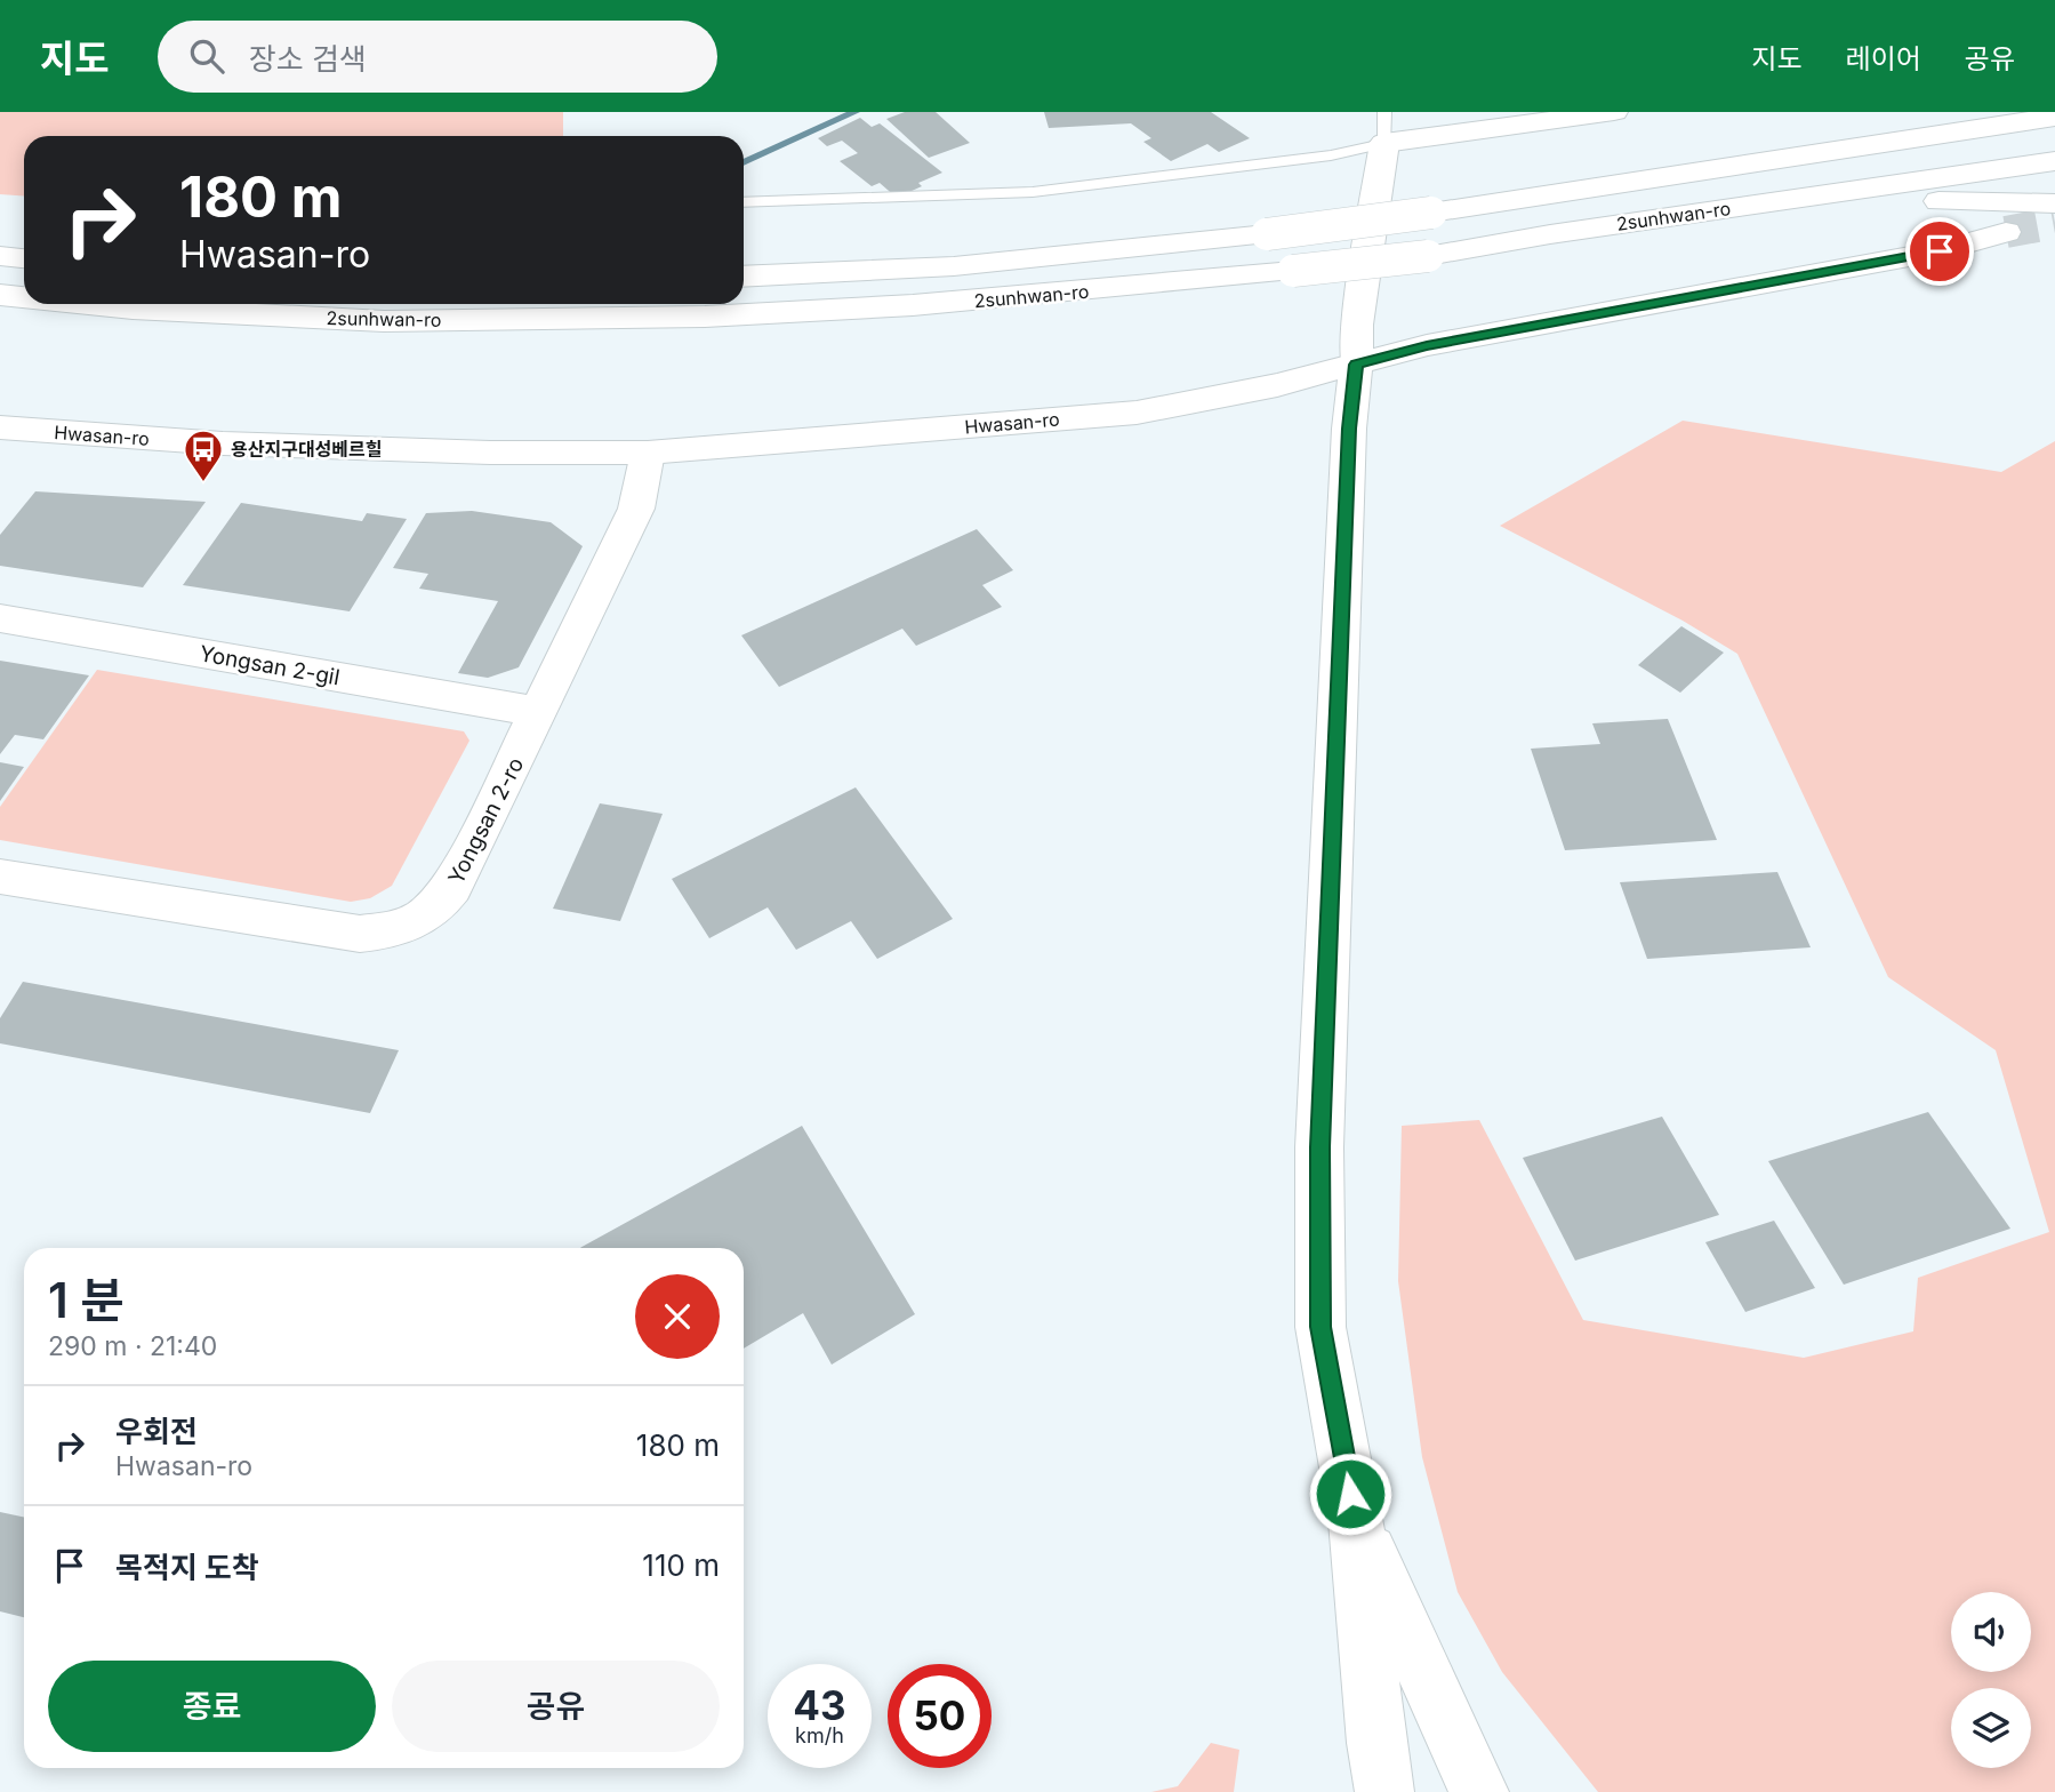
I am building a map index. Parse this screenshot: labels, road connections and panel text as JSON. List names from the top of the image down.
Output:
{
  "streets": {
    "main road": [
      "2sunhwan-ro",
      "Hwasan-ro",
      "Yongsan 2-gil",
      "Yongsan 2-ro"
    ]
  },
  "crossings": [
    ["Hwasan-ro", "Yongsan 2-ro"],
    ["Yongsan 2-gil", "Yongsan 2-ro"]
  ],
  "places": {
    "bus stop": ["용산지구대성베르힐"]
  },
  "page": {
    "header": "지도",
    "search": "장소 검색",
    "nav": ["지도", "레이어", "공유"],
    "turn": ["180 m", "Hwasan-ro"],
    "heading": ["1 분", "290 m · 21:40"],
    "list": [
      {
        "name": "우회전",
        "note": "Hwasan-ro",
        "value": "180 m"
      },
      {
        "name": "목적지 도착",
        "value": "110 m"
      }
    ],
    "buttons": ["종료", "공유"],
    "speed": "43 km/h",
    "limit": "50"
  }
}
